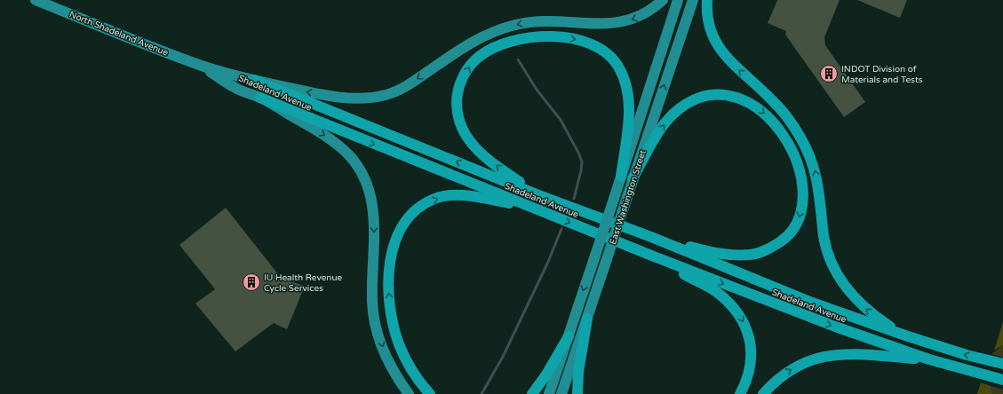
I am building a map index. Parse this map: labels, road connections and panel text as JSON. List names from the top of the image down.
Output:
{
  "streets": {
    "highway": ["Shadeland Avenue"],
    "main road": ["North Shadeland Avenue", "East Washington Street"]
  },
  "crossings": [
    ["North Shadeland Avenue", "Shadeland Avenue"]
  ],
  "places": {
    "building": ["INDOT Division of Materials and Tests", "IU Health Revenue Cycle Services"]
  }
}
